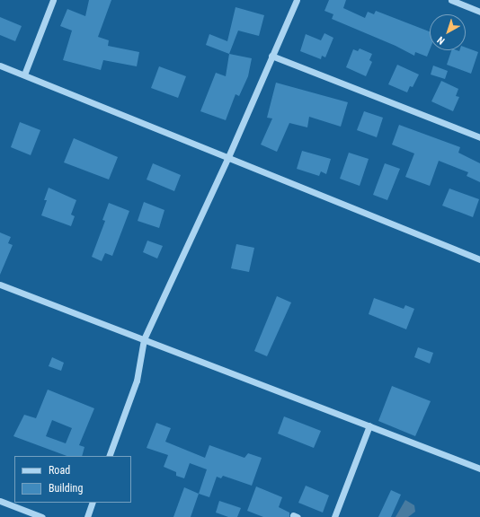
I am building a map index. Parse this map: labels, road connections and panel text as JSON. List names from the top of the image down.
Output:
{
  "legend": ["Road", "Building"],
  "north": "bottom left"
}
